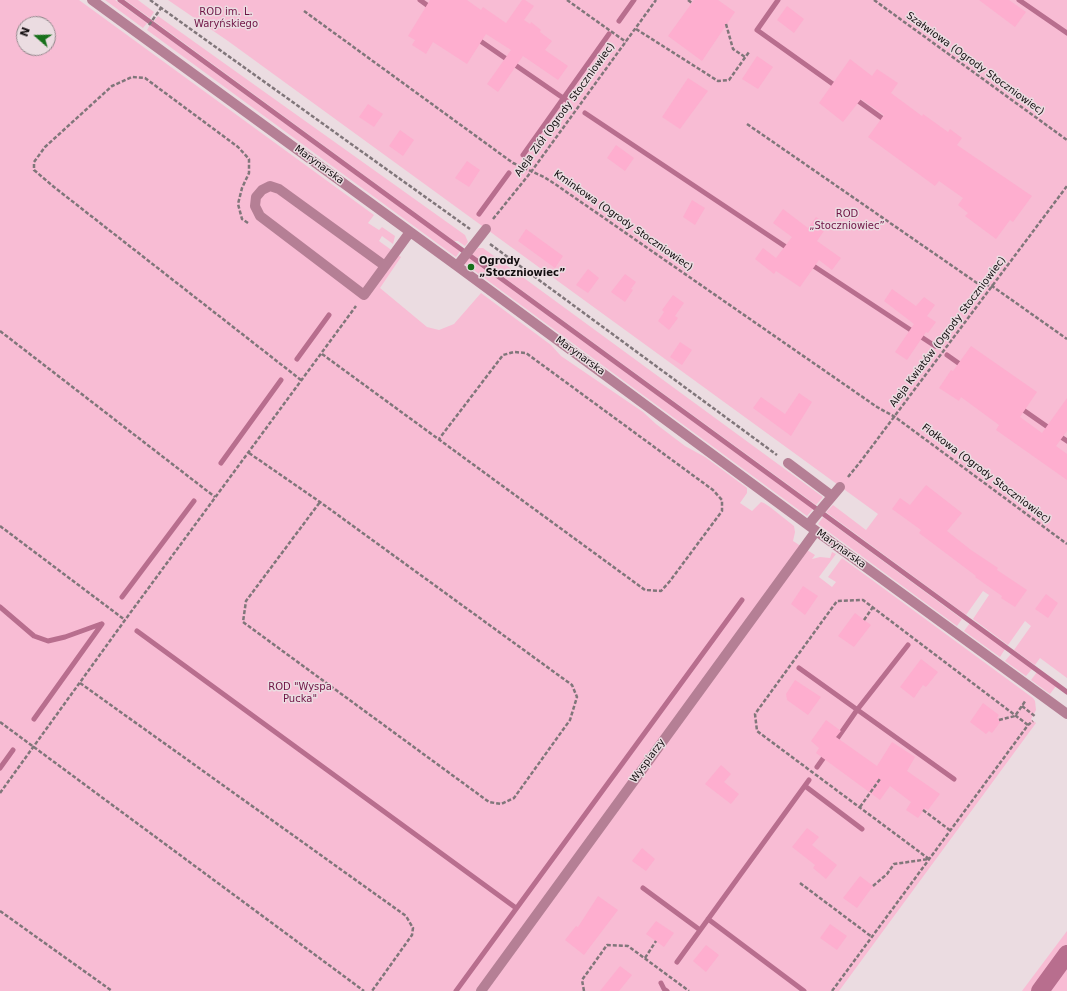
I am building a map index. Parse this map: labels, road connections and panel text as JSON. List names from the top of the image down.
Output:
{
  "streets": {
    "street": ["Marynarska", "Wyspiarzy"],
    "path": [
      "Szałwiowa (Ogrody Stoczniowiec)",
      "Aleja Ziół (Ogrody Stoczniowiec)",
      "Kminkowa (Ogrody Stoczniowiec)",
      "Aleja Kwiatów (Ogrody Stoczniowiec)",
      "Fiołkowa (Ogrody Stoczniowiec)"
    ]
  },
  "crossings": [
    ["Aleja Ziół (Ogrody Stoczniowiec)", "Kminkowa (Ogrody Stoczniowiec)"],
    ["Marynarska", "Wyspiarzy"],
    ["Kminkowa (Ogrody Stoczniowiec)", "Aleja Kwiatów (Ogrody Stoczniowiec)"],
    ["Kminkowa (Ogrody Stoczniowiec)", "Fiołkowa (Ogrody Stoczniowiec)"],
    ["Aleja Kwiatów (Ogrody Stoczniowiec)", "Fiołkowa (Ogrody Stoczniowiec)"],
    ["Aleja Kwiatów (Ogrody Stoczniowiec)", "Wyspiarzy"]
  ],
  "parks": ["ROD im. L. Waryńskiego", "ROD „Stoczniowiec”", "ROD \"Wyspa Pucka\""],
  "places": ["Ogrody „Stoczniowiec”"],
  "north": "left"
}
